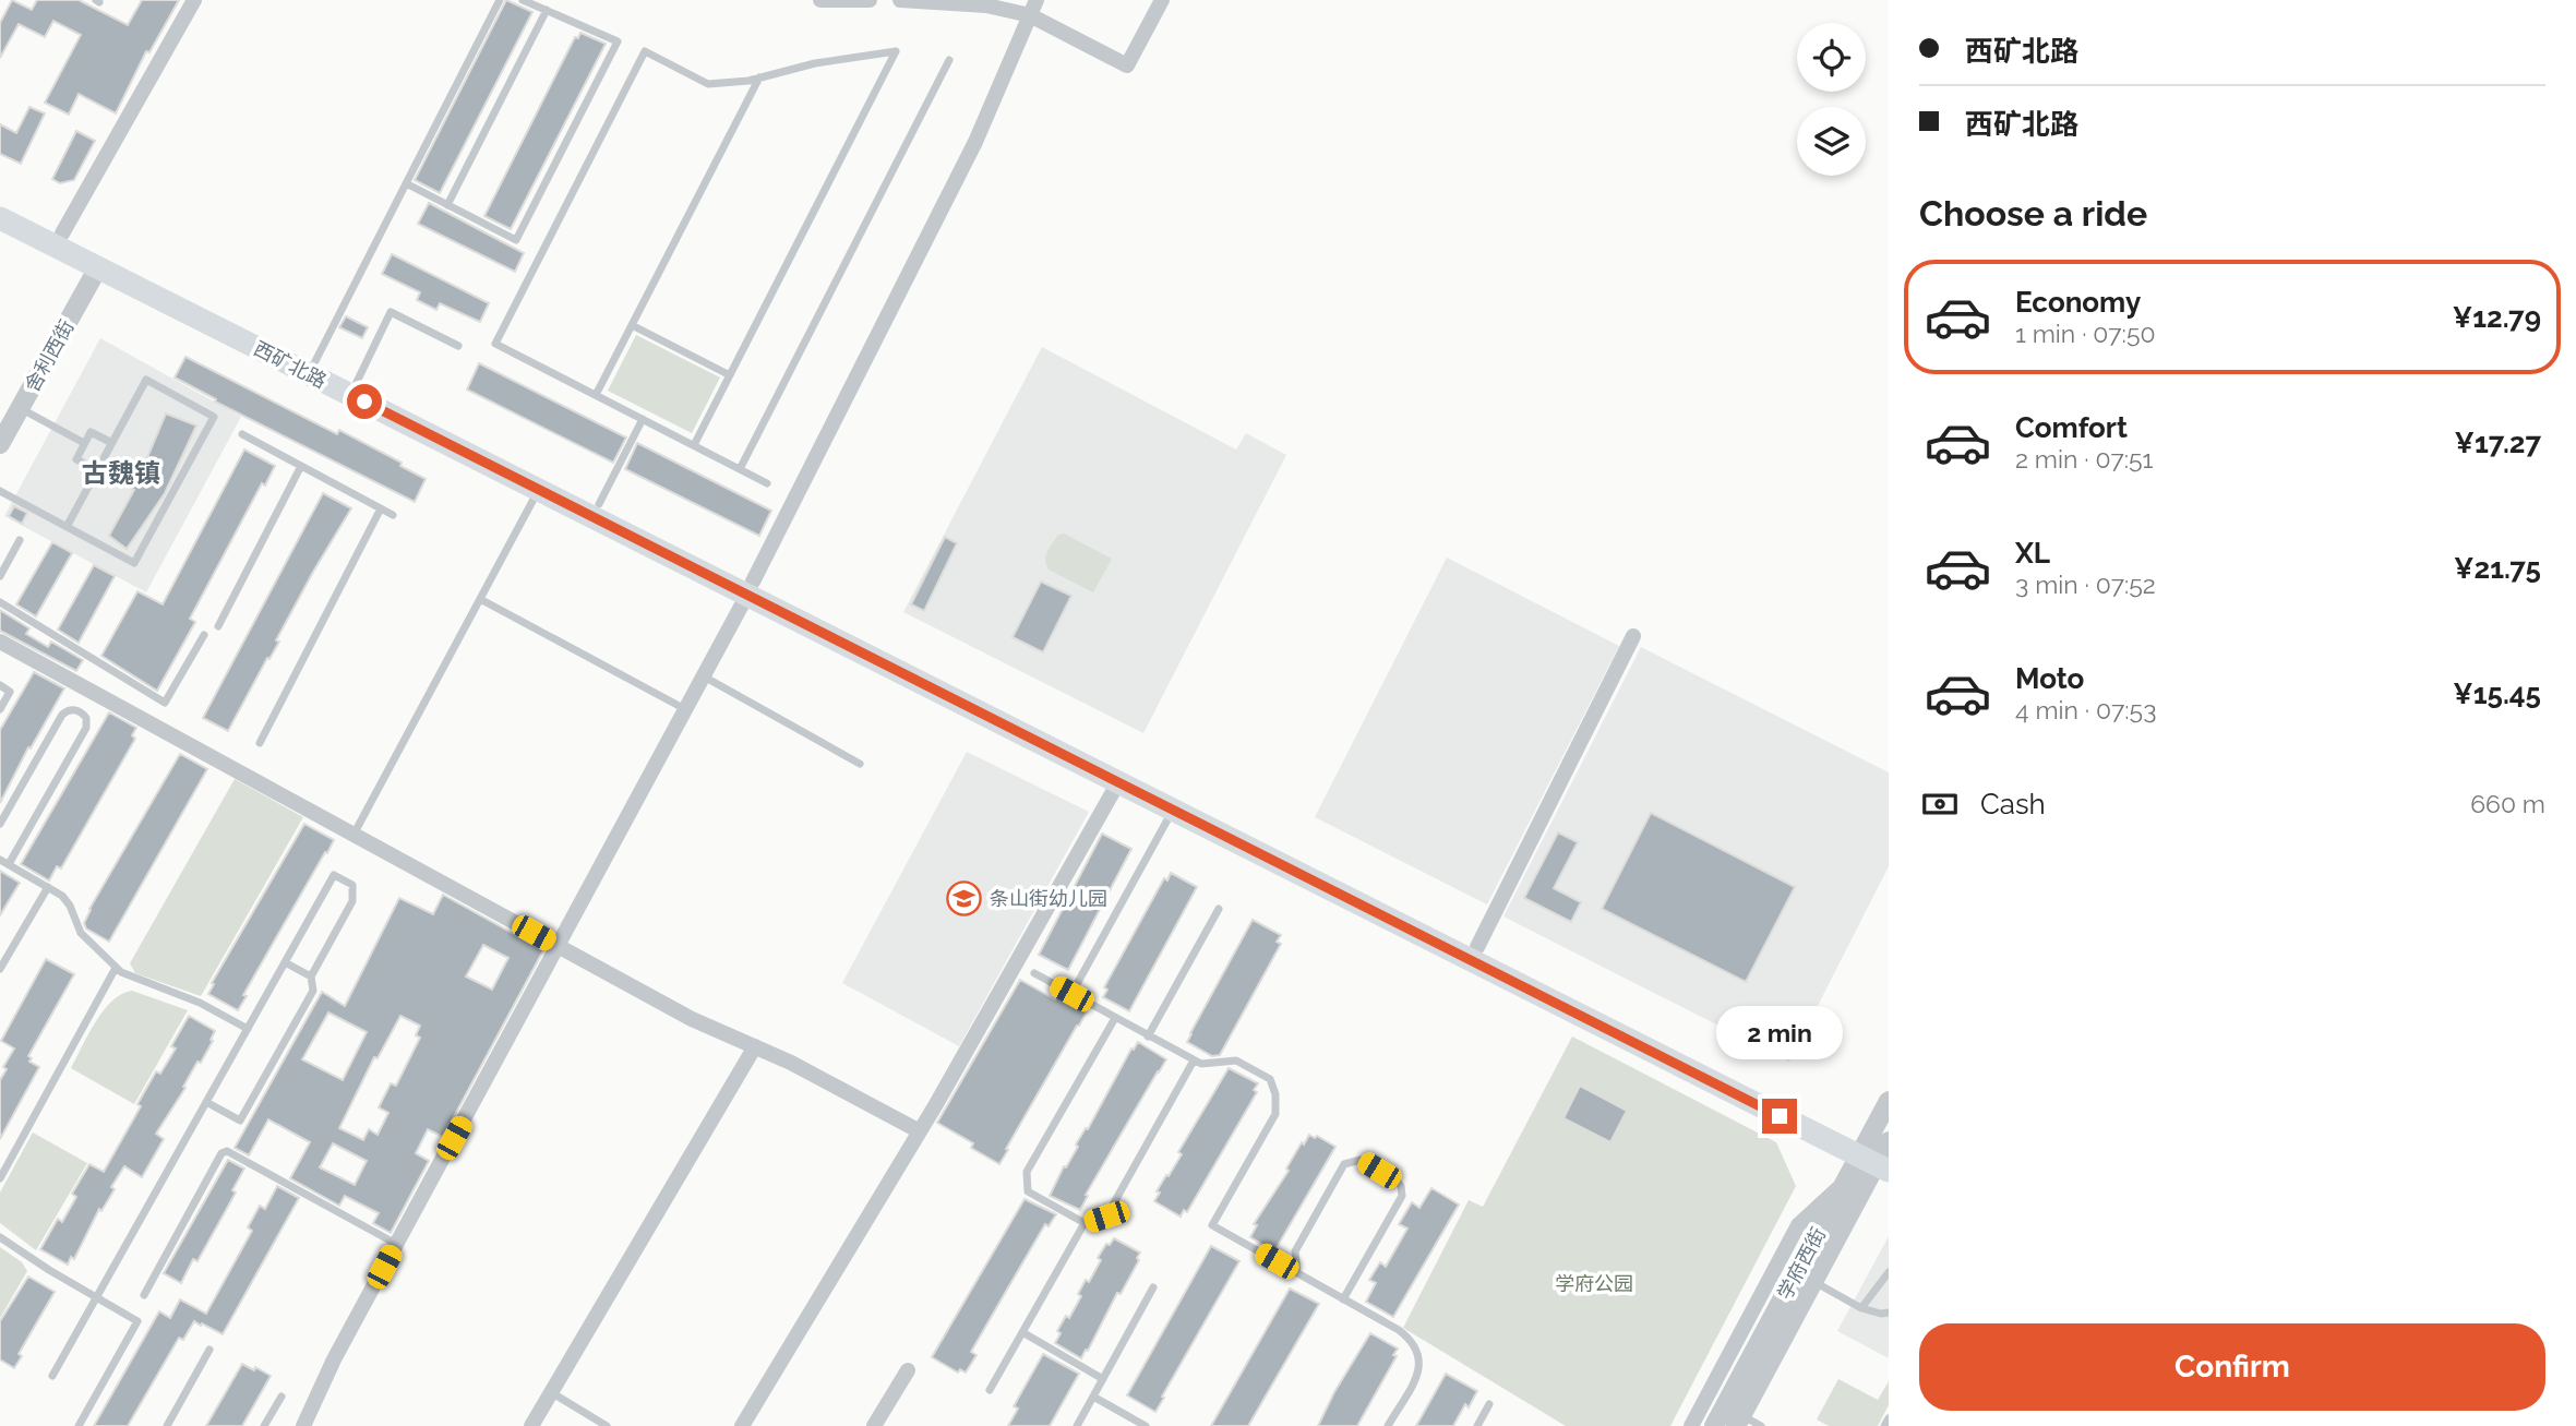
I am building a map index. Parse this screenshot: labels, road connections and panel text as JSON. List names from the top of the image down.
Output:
{
  "streets": {
    "main road": ["西矿北路"],
    "street": ["舍利西街", "学府西街"]
  },
  "crossings": [
    ["舍利西街", "西矿北路"],
    ["西矿北路", "学府西街"]
  ],
  "districts": ["古魏镇"],
  "parks": ["学府公园"],
  "places": {
    "school or university": ["条山街幼儿园"]
  },
  "page": {
    "banner": ["西矿北路", "西矿北路"],
    "heading": "Choose a ride",
    "list": [
      {
        "name": "Economy",
        "note": "1 min · 07:50",
        "value": "¥12.79"
      },
      {
        "name": "Comfort",
        "note": "2 min · 07:51",
        "value": "¥17.27"
      },
      {
        "name": "XL",
        "note": "3 min · 07:52",
        "value": "¥21.75"
      },
      {
        "name": "Moto",
        "note": "4 min · 07:53",
        "value": "¥15.45"
      }
    ],
    "pay": ["Cash", "660 m"],
    "bubble": "2 min",
    "buttons": "Confirm"
  }
}
